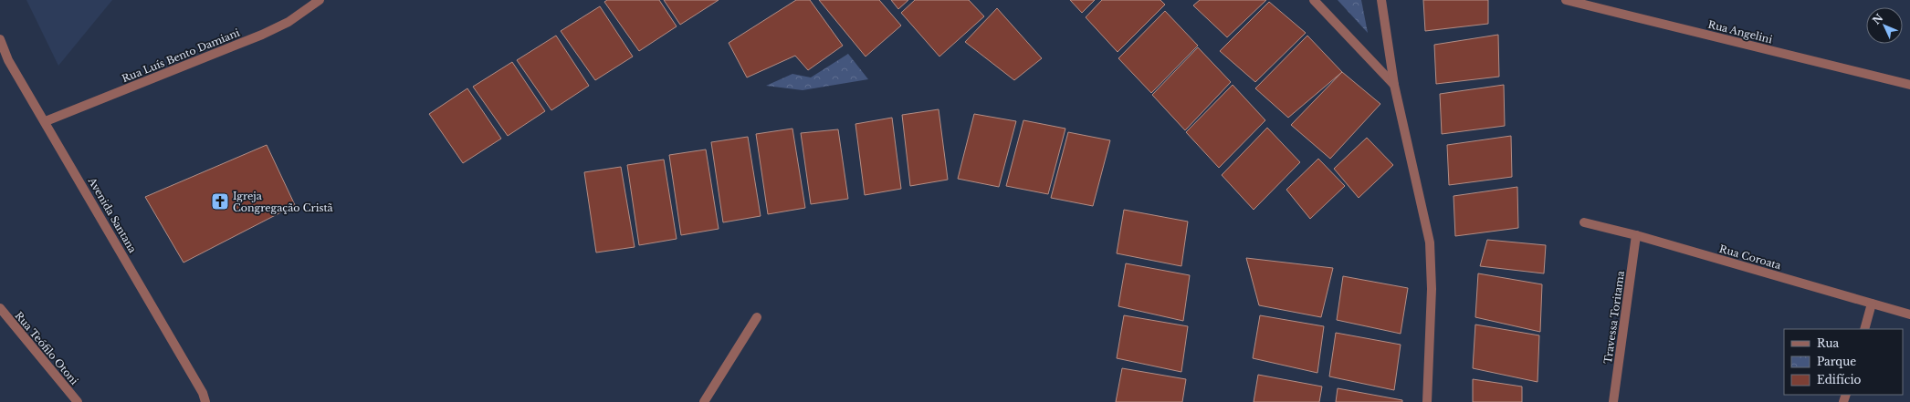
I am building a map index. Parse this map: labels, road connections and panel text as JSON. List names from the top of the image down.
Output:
{
  "streets": {
    "street": [
      "Rua Angelini",
      "Rua Luís Bento Damiani",
      "Avenida Santana",
      "Rua Coroata",
      "Travessa Toritama",
      "Rua Teófilo Otoni"
    ]
  },
  "crossings": [
    ["Rua Luís Bento Damiani", "Avenida Santana"],
    ["Rua Coroata", "Travessa Toritama"]
  ],
  "places": {
    "church": ["Igreja Congregação Cristã"]
  },
  "legend": ["Rua", "Parque", "Edifício"],
  "north": "top left"
}
